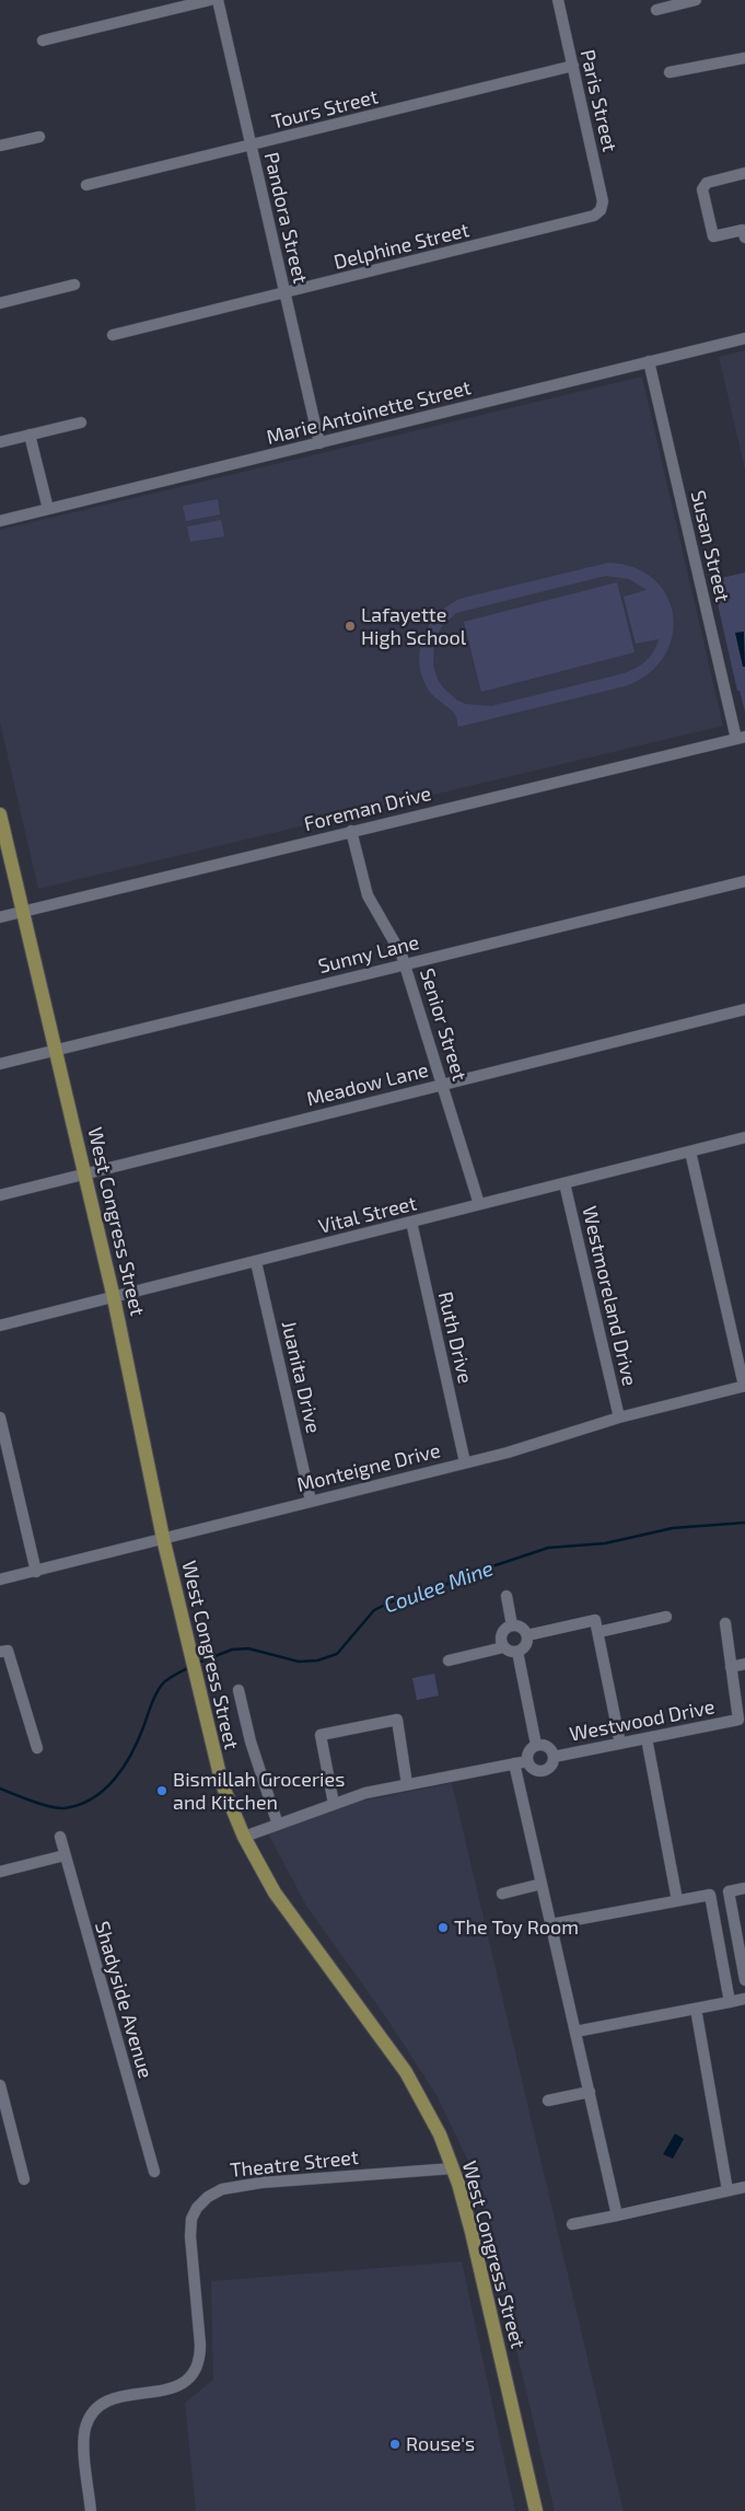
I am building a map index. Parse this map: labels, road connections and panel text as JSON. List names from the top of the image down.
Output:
{
  "streets": {
    "main road": ["West Congress Street"],
    "street": [
      "Paris Street",
      "Tours Street",
      "Pandora Street",
      "Delphine Street",
      "Marie Antoinette Street",
      "Susan Street",
      "Foreman Drive",
      "Sunny Lane",
      "Senior Street",
      "Meadow Lane",
      "Vital Street",
      "Westmoreland Drive",
      "Ruth Drive",
      "Juanita Drive",
      "Monteigne Drive",
      "Westwood Drive",
      "Shadyside Avenue",
      "Theatre Street"
    ]
  },
  "crossings": [
    ["Paris Street", "Tours Street"],
    ["Paris Street", "Delphine Street"],
    ["Tours Street", "Pandora Street"],
    ["Pandora Street", "Delphine Street"],
    ["Pandora Street", "Marie Antoinette Street"],
    ["Marie Antoinette Street", "Susan Street"],
    ["Susan Street", "Foreman Drive"],
    ["Foreman Drive", "Senior Street"],
    ["Foreman Drive", "West Congress Street"],
    ["Sunny Lane", "Senior Street"],
    ["Sunny Lane", "West Congress Street"],
    ["Senior Street", "Meadow Lane"],
    ["Senior Street", "Vital Street"],
    ["Meadow Lane", "West Congress Street"],
    ["Vital Street", "West Congress Street"],
    ["Vital Street", "Westmoreland Drive"],
    ["Vital Street", "Ruth Drive"],
    ["Vital Street", "Juanita Drive"],
    ["West Congress Street", "Monteigne Drive"],
    ["West Congress Street", "Theatre Street"],
    ["Westmoreland Drive", "Monteigne Drive"],
    ["Ruth Drive", "Monteigne Drive"],
    ["Juanita Drive", "Monteigne Drive"]
  ],
  "water": ["Coulee Mine"],
  "places": [
    "Lafayette High School",
    "Bismillah Groceries and Kitchen",
    "The Toy Room",
    "Rouse's"
  ]
}
